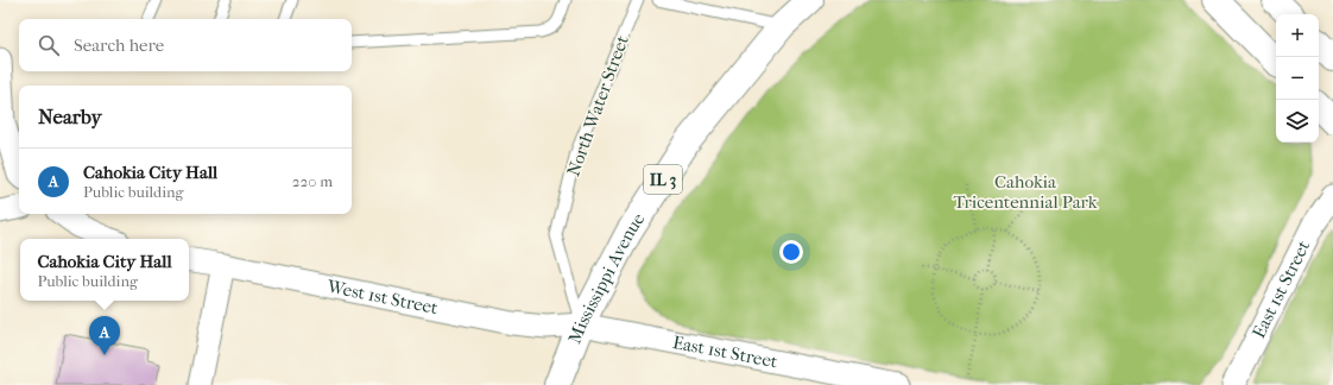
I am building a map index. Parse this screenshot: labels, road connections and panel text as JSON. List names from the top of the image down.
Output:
{
  "streets": {
    "main road": ["IL 3", "Mississippi Avenue"],
    "street": ["East 1st Street", "West 1st Street"],
    "lane": ["North Water Street"]
  },
  "crossings": [
    ["North Water Street", "Mississippi Avenue"],
    ["North Water Street", "East 1st Street"],
    ["North Water Street", "West 1st Street"],
    ["Mississippi Avenue", "East 1st Street"],
    ["Mississippi Avenue", "West 1st Street"],
    ["East 1st Street", "West 1st Street"]
  ],
  "parks": ["Cahokia Tricentennial Park"],
  "page": {
    "map_buttons": ["+", "−"],
    "search": "Search here",
    "heading": "Nearby",
    "list": [
      {
        "mark": "A",
        "name": "Cahokia City Hall",
        "note": "Public building",
        "value": "220 m"
      }
    ],
    "popup": ["Cahokia City Hall", "Public building"],
    "pins": "A"
  }
}
